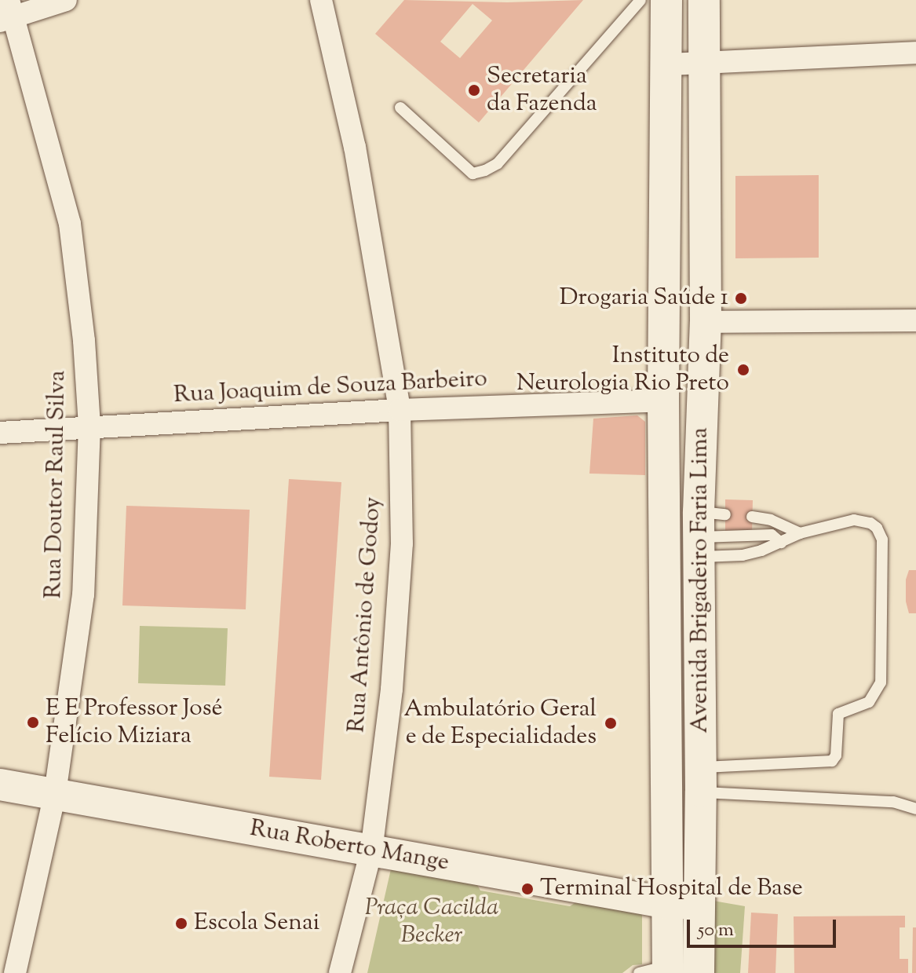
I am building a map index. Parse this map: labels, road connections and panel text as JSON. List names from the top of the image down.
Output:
{
  "streets": {
    "main road": ["Avenida Brigadeiro Faria Lima", "Rua Roberto Mange"],
    "street": ["Rua Joaquim de Souza Barbeiro", "Rua Doutor Raul Silva", "Rua Antônio de Godoy"]
  },
  "crossings": [
    ["Rua Joaquim de Souza Barbeiro", "Rua Doutor Raul Silva"],
    ["Rua Joaquim de Souza Barbeiro", "Avenida Brigadeiro Faria Lima"],
    ["Rua Joaquim de Souza Barbeiro", "Rua Antônio de Godoy"],
    ["Rua Doutor Raul Silva", "Rua Roberto Mange"],
    ["Avenida Brigadeiro Faria Lima", "Rua Roberto Mange"],
    ["Rua Antônio de Godoy", "Rua Roberto Mange"]
  ],
  "parks": ["Praça Cacilda Becker"],
  "places": [
    "Secretaria da Fazenda",
    "Drogaria Saúde 1",
    "Instituto de Neurologia Rio Preto",
    "E E Professor José Felício Miziara",
    "Ambulatório Geral e de Especialidades",
    "Terminal Hospital de Base",
    "Escola Senai"
  ],
  "scale_bar": "50 m"
}
